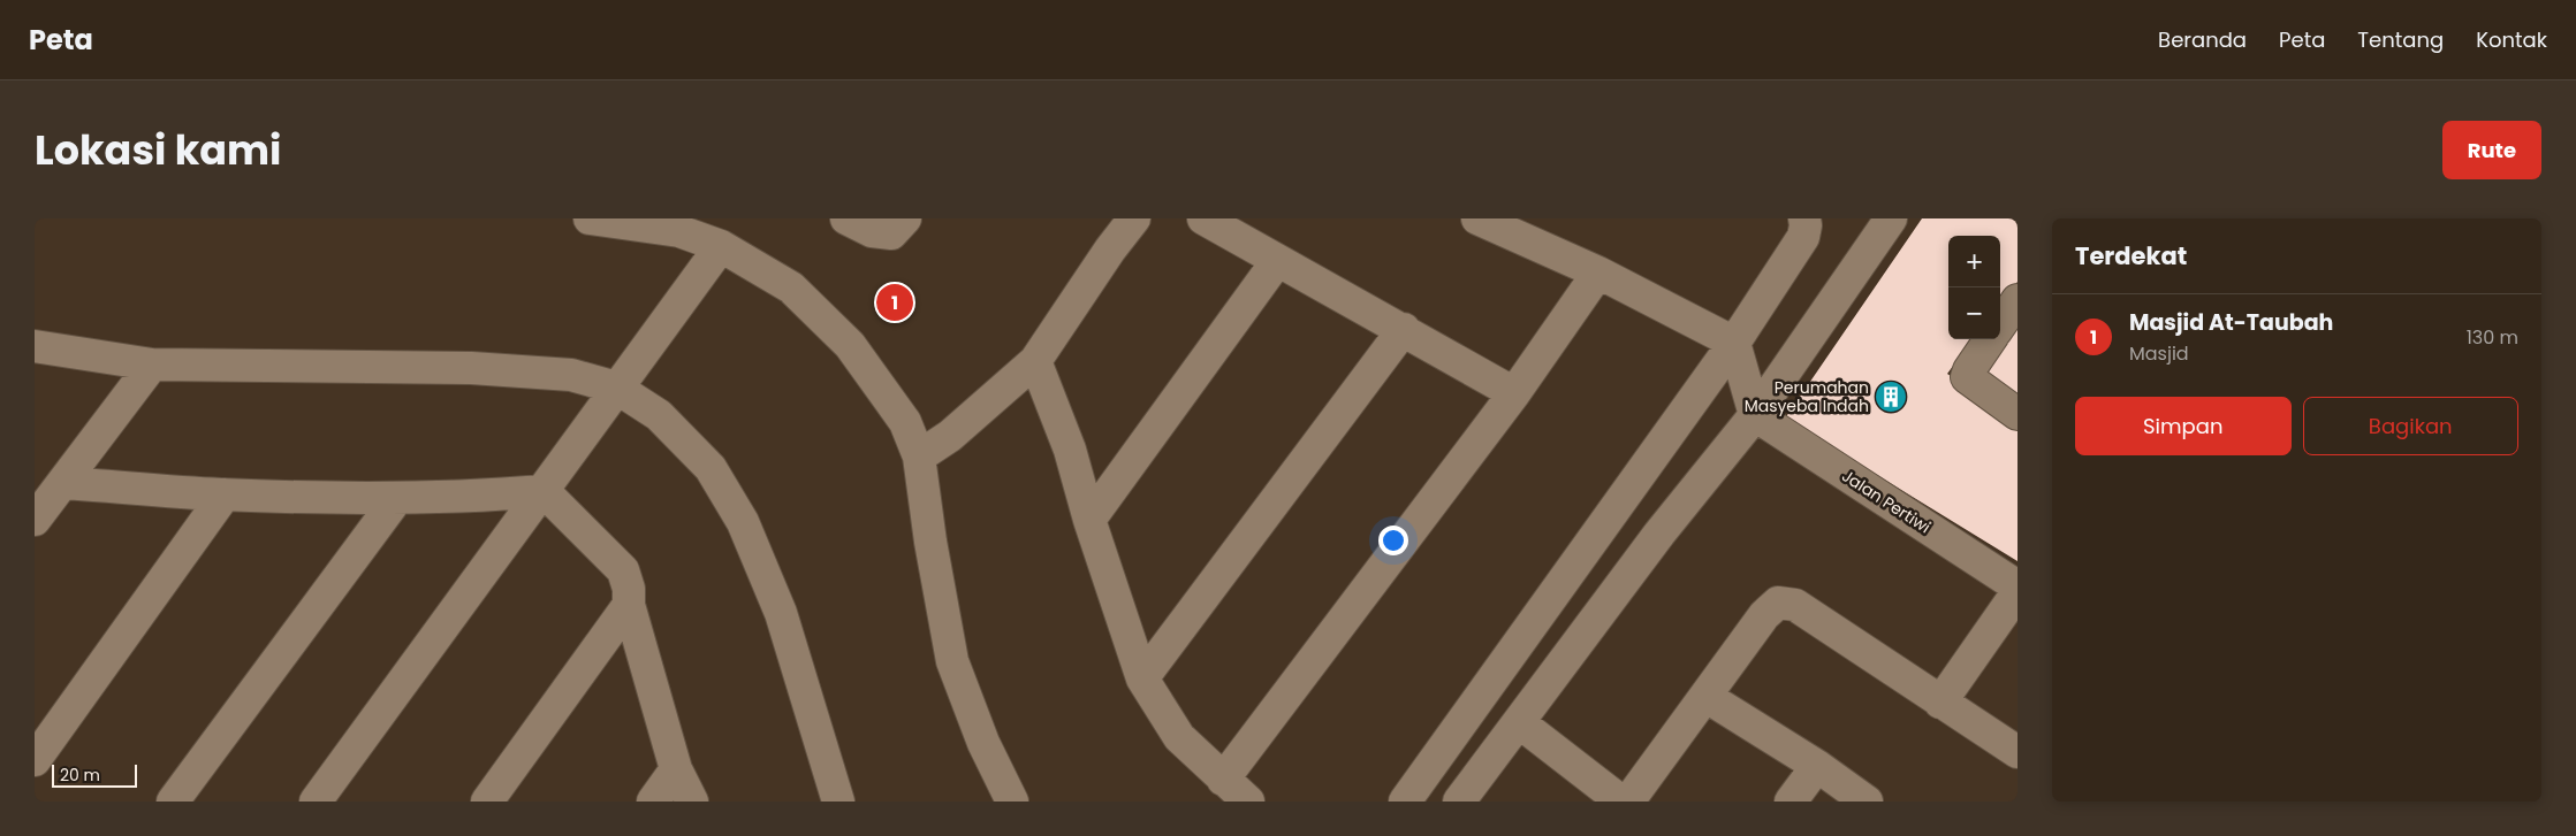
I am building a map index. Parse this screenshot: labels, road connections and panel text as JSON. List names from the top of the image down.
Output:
{
  "streets": {
    "street": ["Jalan Pertiwi"]
  },
  "places": {
    "building": ["Perumahan Masyeba Indah"]
  },
  "scale_bar": "20 m",
  "page": {
    "header": "Peta",
    "nav": [
      "Beranda",
      "Peta",
      "Tentang",
      "Kontak"
    ],
    "title": "Lokasi kami",
    "buttons": [
      "Rute",
      ["Simpan", "Bagikan"]
    ],
    "heading": "Terdekat",
    "map_buttons": ["+", "−"],
    "pins": "1",
    "list": [
      {
        "mark": "1",
        "name": "Masjid At-Taubah",
        "note": "Masjid",
        "value": "130 m"
      }
    ],
    "scale": "20 m"
  }
}
